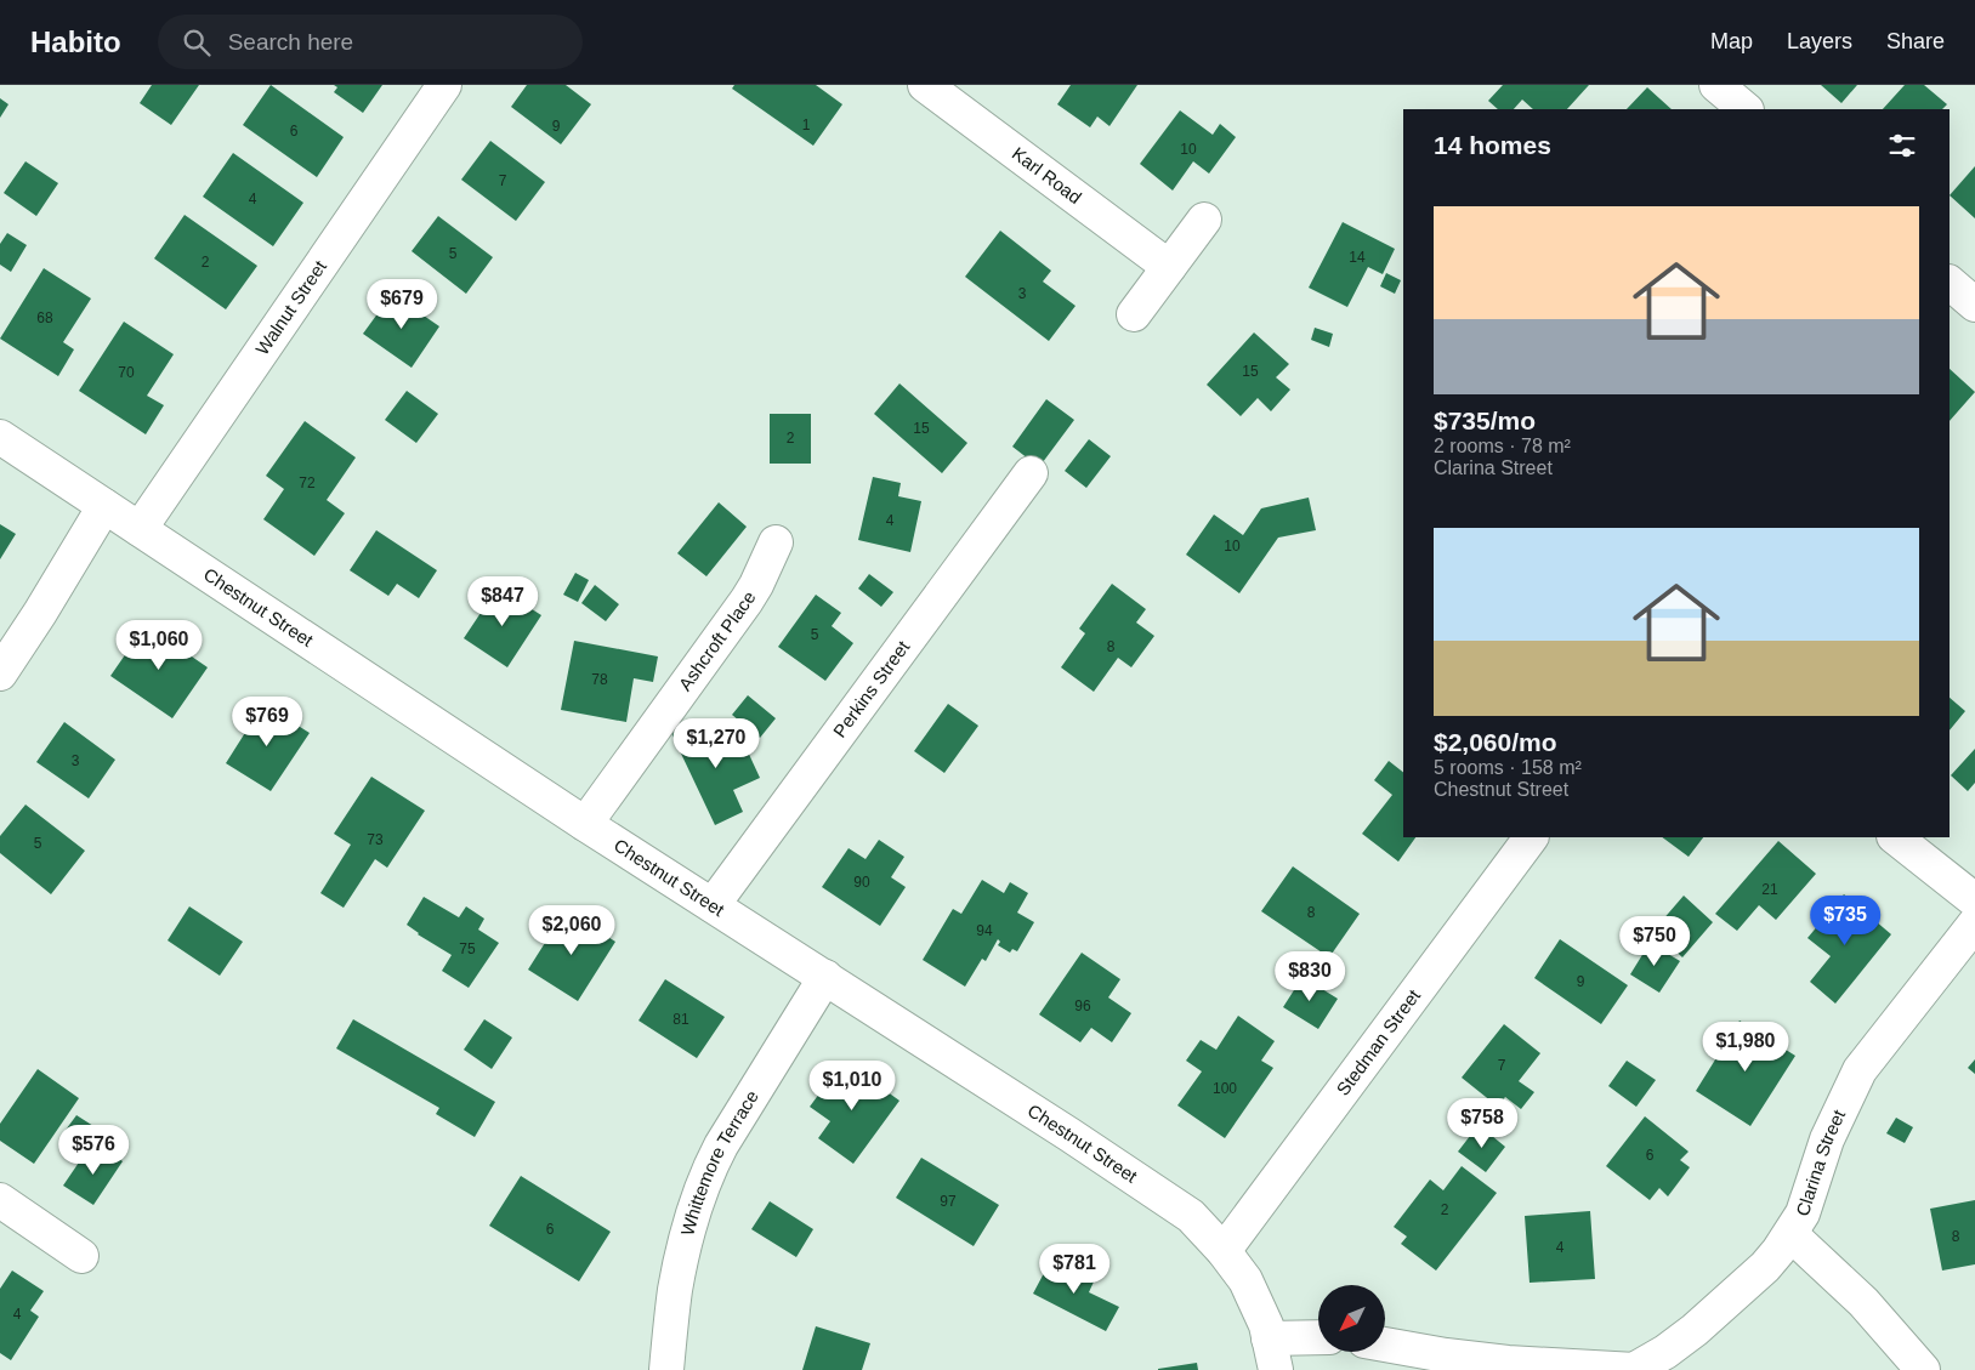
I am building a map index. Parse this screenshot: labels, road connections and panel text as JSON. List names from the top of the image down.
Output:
{
  "streets": {
    "street": [
      "Karl Road",
      "Walnut Street",
      "Chestnut Street",
      "Ashcroft Place",
      "Perkins Street",
      "Stedman Street",
      "Clarina Street",
      "Whittemore Terrace"
    ]
  },
  "crossings": [
    ["Walnut Street", "Chestnut Street"],
    ["Chestnut Street", "Ashcroft Place"],
    ["Chestnut Street", "Perkins Street"],
    ["Chestnut Street", "Stedman Street"],
    ["Chestnut Street", "Whittemore Terrace"]
  ],
  "house_numbers": [
    "1",
    "9",
    "6",
    "10",
    "7",
    "4",
    "5",
    "14",
    "2",
    "3",
    "68",
    "15",
    "70",
    "15",
    "2",
    "72",
    "4",
    "10",
    "5",
    "8",
    "78",
    "3",
    "73",
    "5",
    "90",
    "21",
    "8",
    "94",
    "75",
    "9",
    "96",
    "81",
    "7",
    "100",
    "6",
    "97",
    "2",
    "6",
    "8",
    "4",
    "4"
  ],
  "north": "bottom left",
  "page": {
    "header": "Habito",
    "search": "Search here",
    "nav": ["Map", "Layers", "Share"],
    "heading": "14 homes",
    "list": [
      {
        "name": "$735/mo",
        "note": "2 rooms · 78 m² · Clarina Street"
      },
      {
        "name": "$2,060/mo",
        "note": "5 rooms · 158 m² · Chestnut Street"
      }
    ],
    "price": [
      "$679",
      "$847",
      "$1,060",
      "$769",
      "$1,270",
      "$735",
      "$2,060",
      "$750",
      "$830",
      "$1,980",
      "$1,010",
      "$758",
      "$576",
      "$781"
    ]
  }
}
